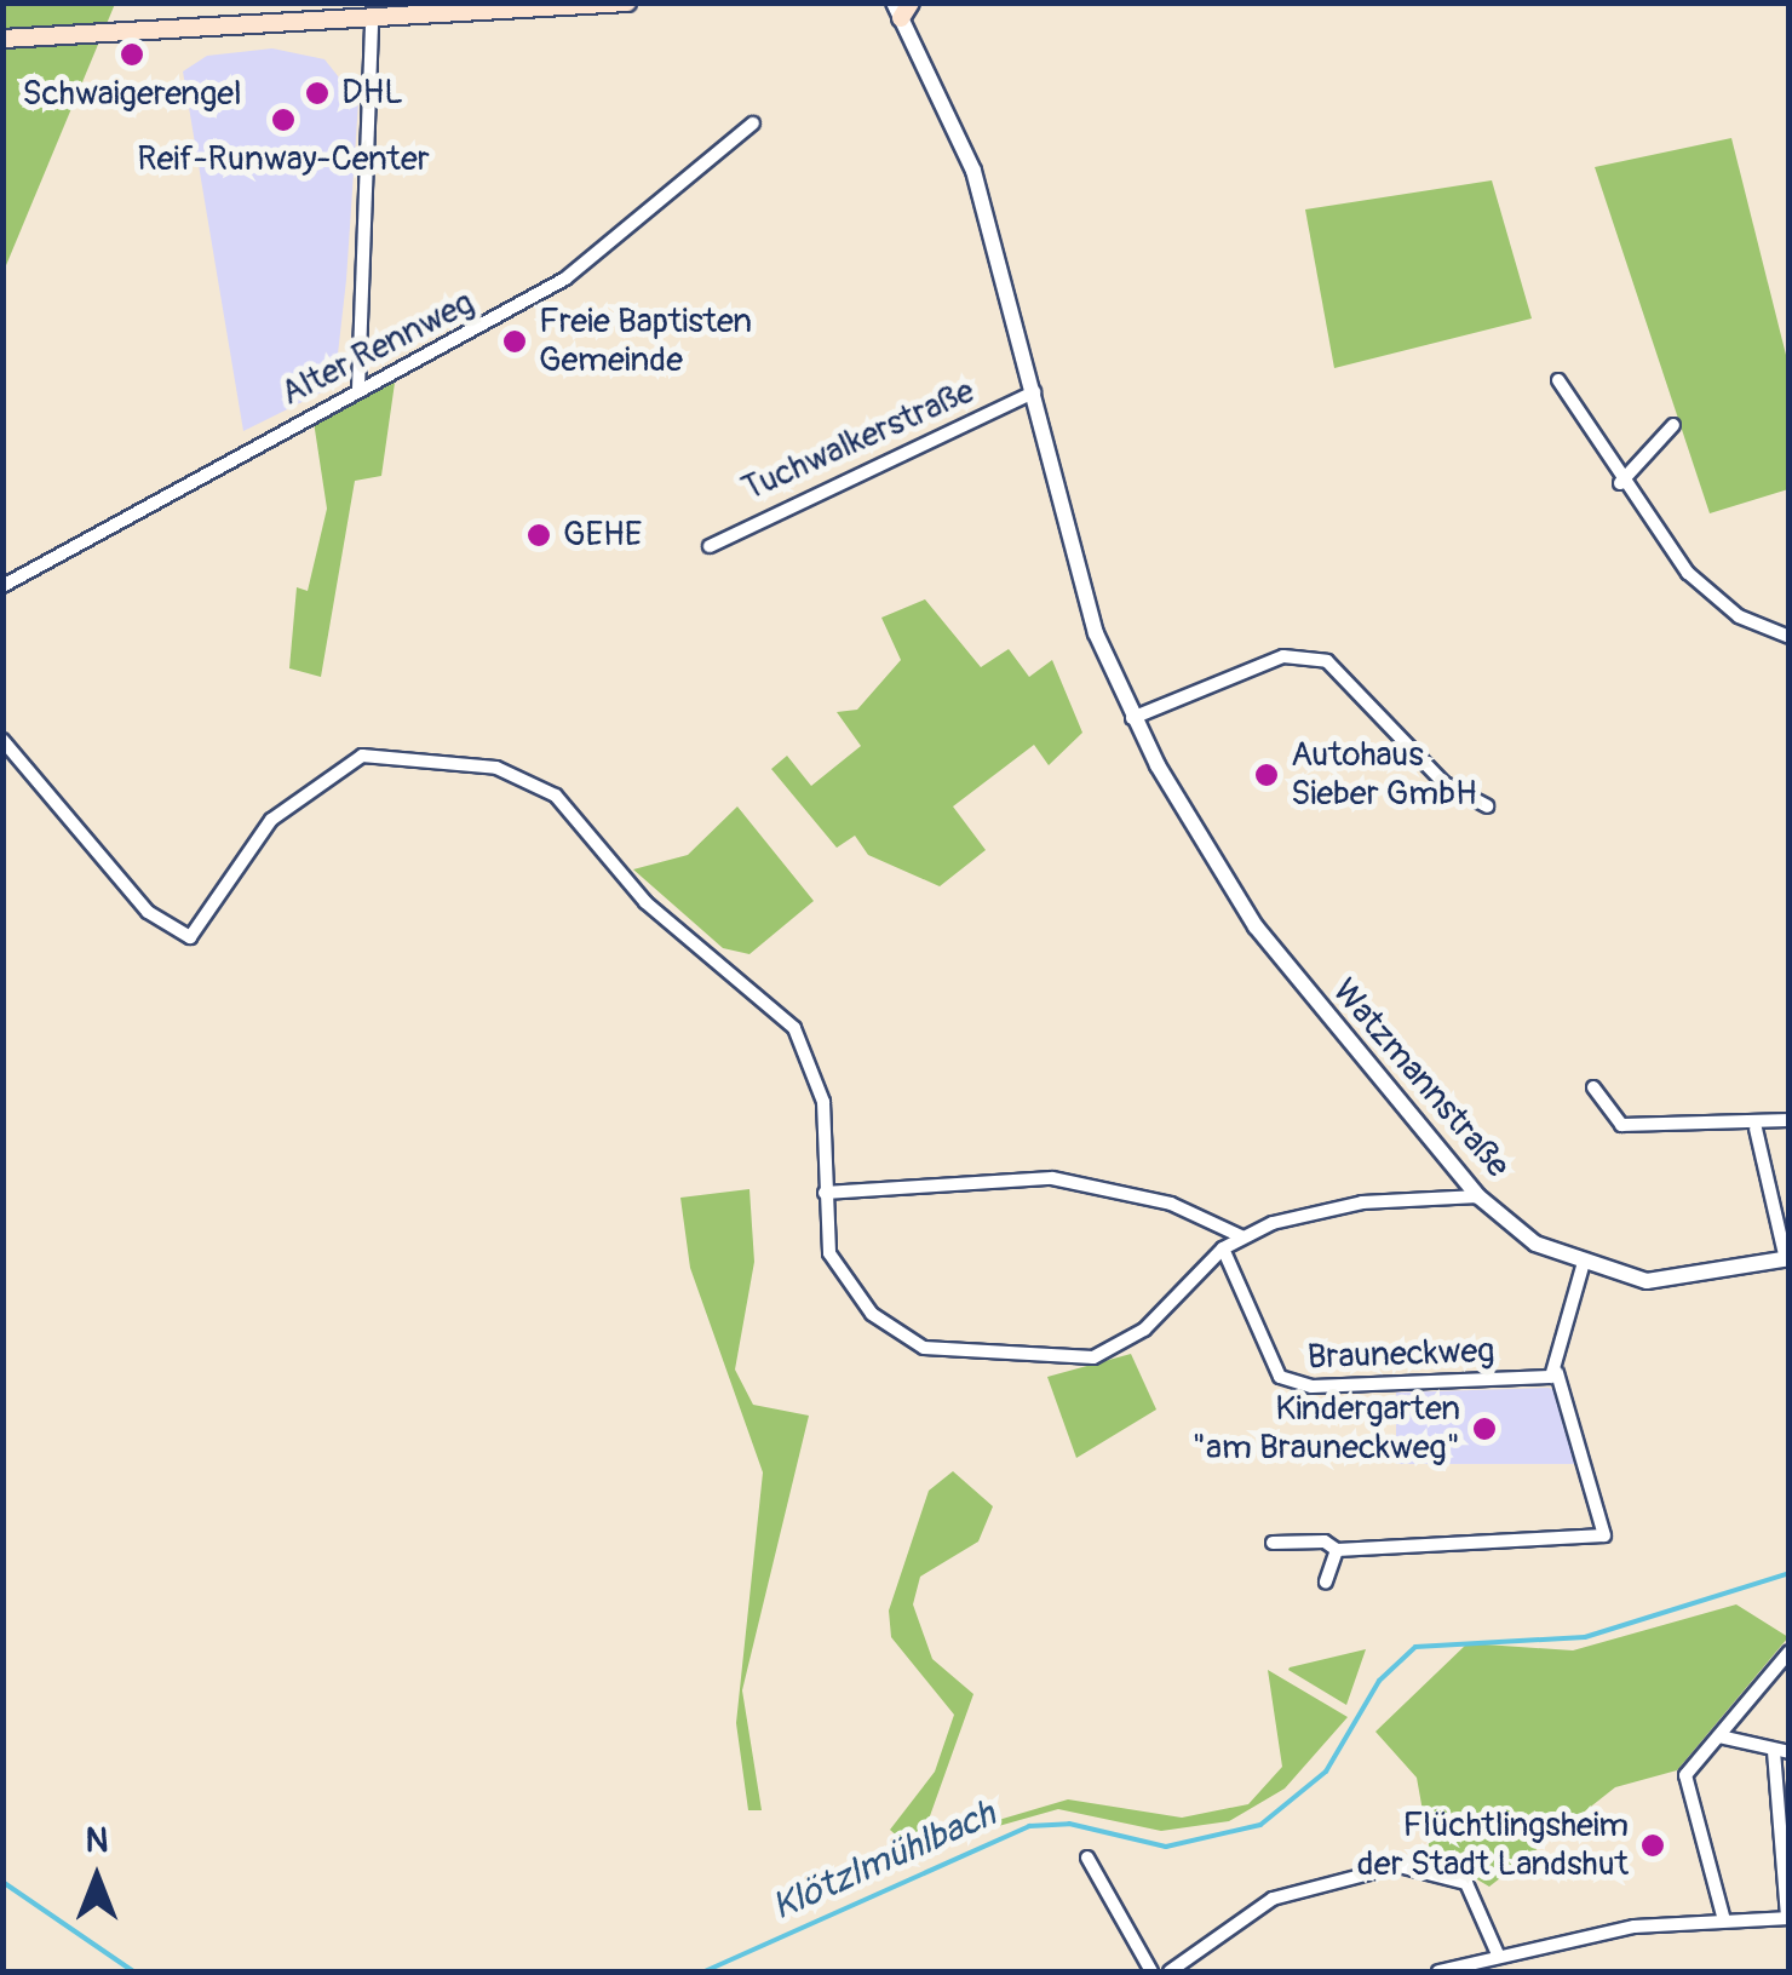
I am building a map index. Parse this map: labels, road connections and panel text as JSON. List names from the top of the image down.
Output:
{
  "streets": {
    "street": [
      "Alter Rennweg",
      "Tuchwalkerstraße",
      "Watzmannstraße",
      "Brauneckweg"
    ]
  },
  "crossings": [
    ["Tuchwalkerstraße", "Watzmannstraße"]
  ],
  "water": ["Klötzlmühlbach"],
  "places": [
    "Schwaigerengel",
    "DHL",
    "Reif-Runway-Center",
    "Freie Baptisten Gemeinde",
    "GEHE",
    "Autohaus Sieber GmbH",
    "Kindergarten \"am Brauneckweg\"",
    "Flüchtlingsheim der Stadt Landshut"
  ],
  "north": "top"
}
